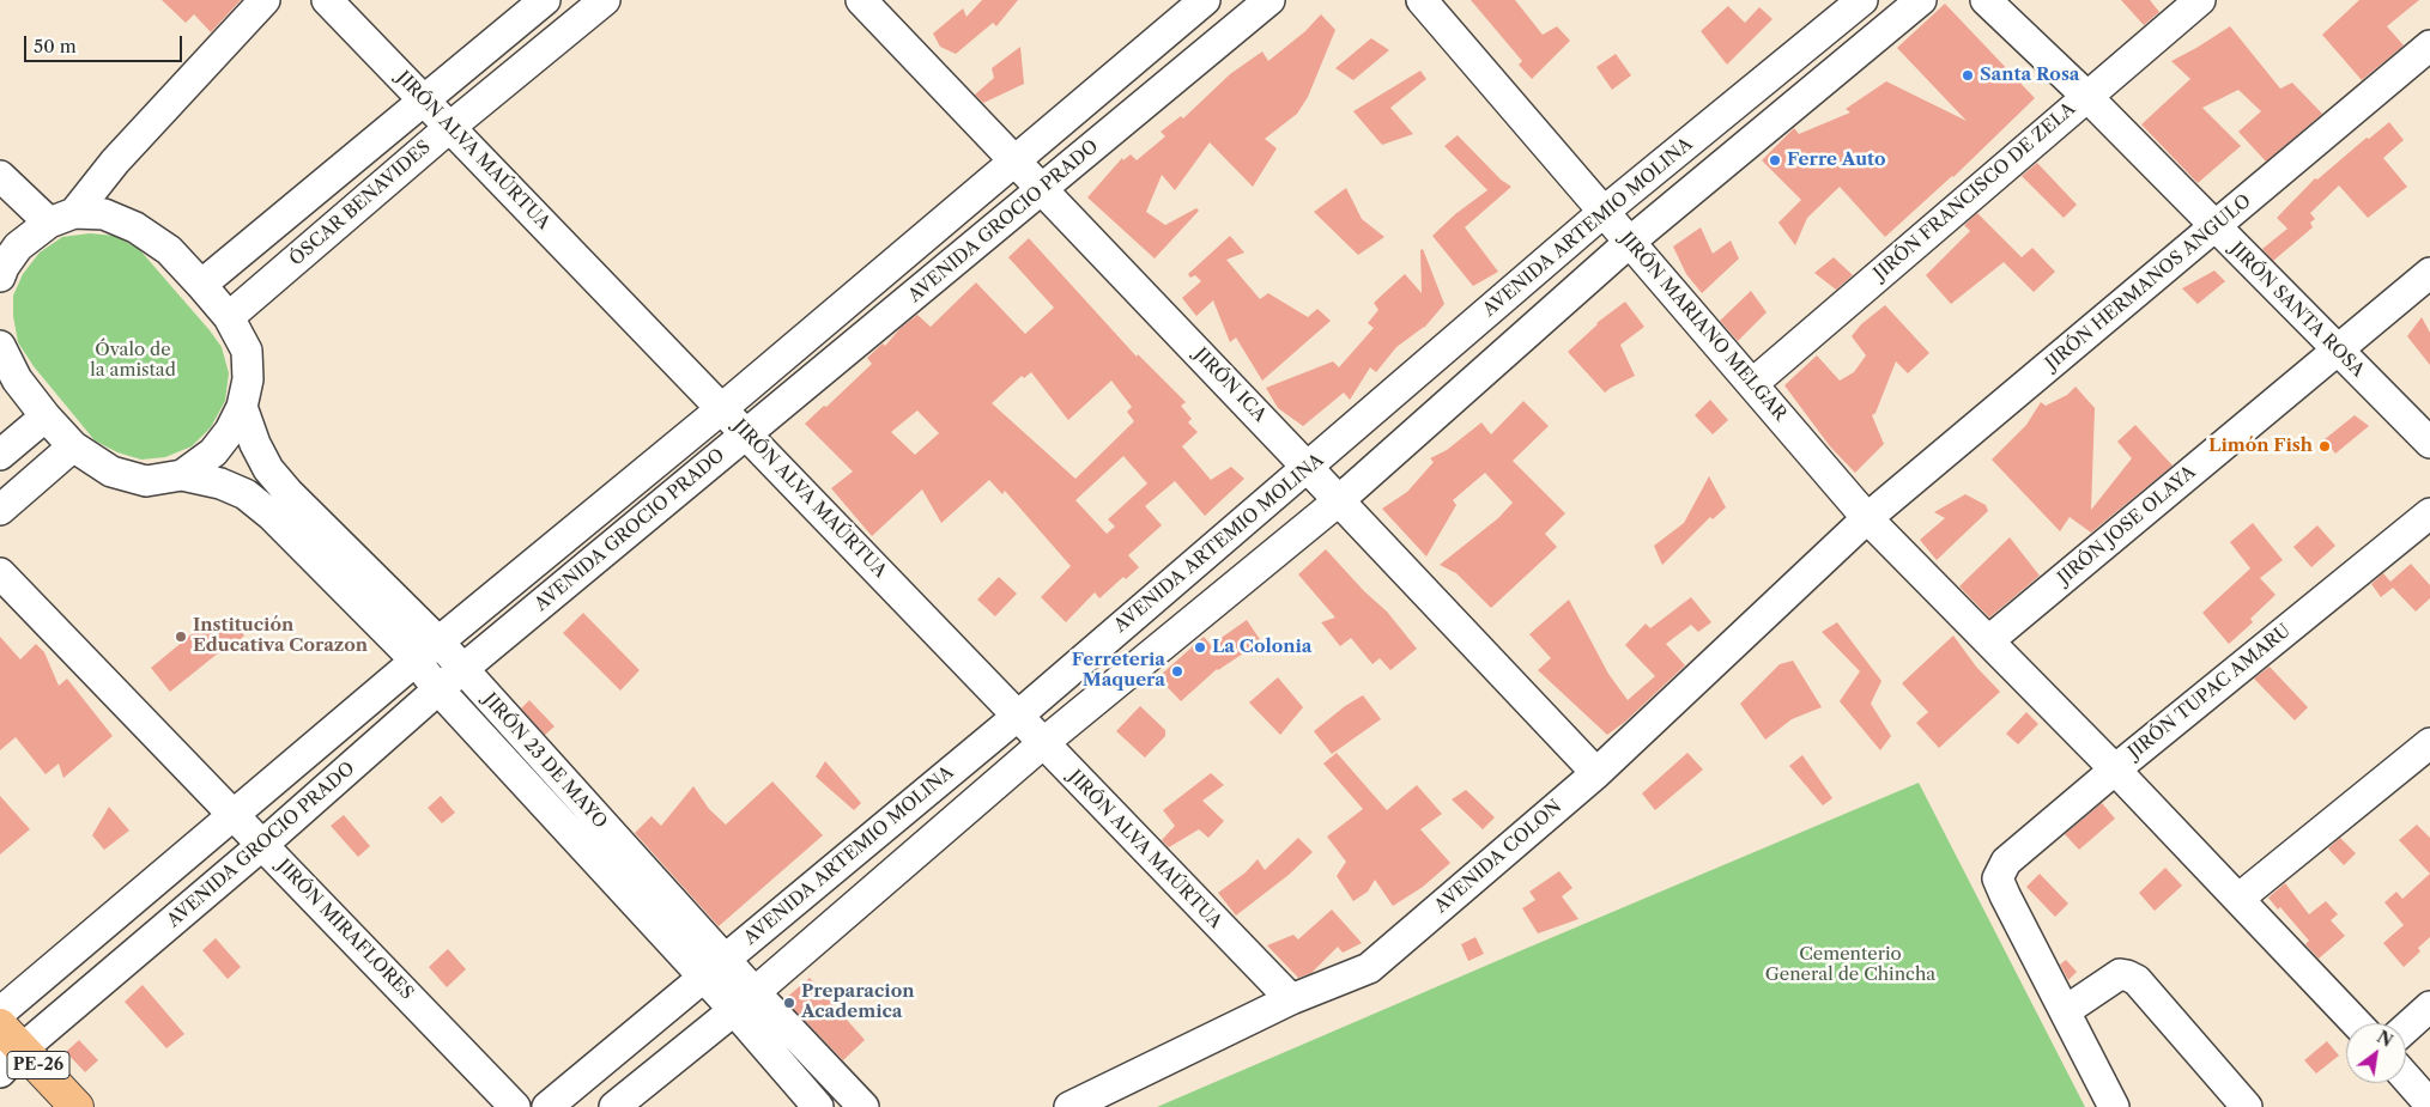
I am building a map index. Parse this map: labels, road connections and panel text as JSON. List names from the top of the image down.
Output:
{
  "streets": {
    "highway": ["PE-26"],
    "street": [
      "JIRÓN ALVA MAÚRTUA",
      "JIRÓN FRANCISCO DE ZELA",
      "ÓSCAR BENAVIDES",
      "AVENIDA GROCIO PRADO",
      "AVENIDA ARTEMIO MOLINA",
      "JIRÓN HERMANOS ANGULO",
      "JIRÓN SANTA ROSA",
      "JIRÓN MARIANO MELGAR",
      "JIRÓN ICA",
      "JIRÓN JOSE OLAYA",
      "JIRÓN TUPAC AMARU",
      "JIRÓN 23 DE MAYO",
      "AVENIDA COLON",
      "JIRÓN MIRAFLORES"
    ]
  },
  "crossings": [
    ["JIRÓN ALVA MAÚRTUA", "ÓSCAR BENAVIDES"],
    ["JIRÓN ALVA MAÚRTUA", "AVENIDA GROCIO PRADO"],
    ["JIRÓN ALVA MAÚRTUA", "AVENIDA ARTEMIO MOLINA"],
    ["JIRÓN ALVA MAÚRTUA", "AVENIDA COLON"],
    ["JIRÓN FRANCISCO DE ZELA", "JIRÓN SANTA ROSA"],
    ["JIRÓN FRANCISCO DE ZELA", "JIRÓN MARIANO MELGAR"],
    ["AVENIDA GROCIO PRADO", "JIRÓN ICA"],
    ["AVENIDA GROCIO PRADO", "JIRÓN 23 DE MAYO"],
    ["AVENIDA GROCIO PRADO", "JIRÓN MIRAFLORES"],
    ["AVENIDA GROCIO PRADO", "PE-26"],
    ["AVENIDA ARTEMIO MOLINA", "JIRÓN MARIANO MELGAR"],
    ["AVENIDA ARTEMIO MOLINA", "JIRÓN ICA"],
    ["AVENIDA ARTEMIO MOLINA", "JIRÓN 23 DE MAYO"],
    ["JIRÓN HERMANOS ANGULO", "JIRÓN SANTA ROSA"],
    ["JIRÓN HERMANOS ANGULO", "JIRÓN MARIANO MELGAR"],
    ["JIRÓN HERMANOS ANGULO", "AVENIDA COLON"],
    ["JIRÓN SANTA ROSA", "JIRÓN JOSE OLAYA"],
    ["JIRÓN MARIANO MELGAR", "JIRÓN JOSE OLAYA"],
    ["JIRÓN MARIANO MELGAR", "JIRÓN TUPAC AMARU"],
    ["JIRÓN MARIANO MELGAR", "AVENIDA COLON"],
    ["JIRÓN ICA", "AVENIDA COLON"]
  ],
  "parks": ["Óvalo de la amistad", "Cementerio General de Chincha"],
  "places": [
    "Santa Rosa",
    "Ferre Auto",
    "Limón Fish",
    "Institución Educativa Corazon",
    "La Colonia",
    "Ferreteria Maquera",
    "Preparacion Academica"
  ],
  "scale_bar": "50 m",
  "north": "top right"
}
